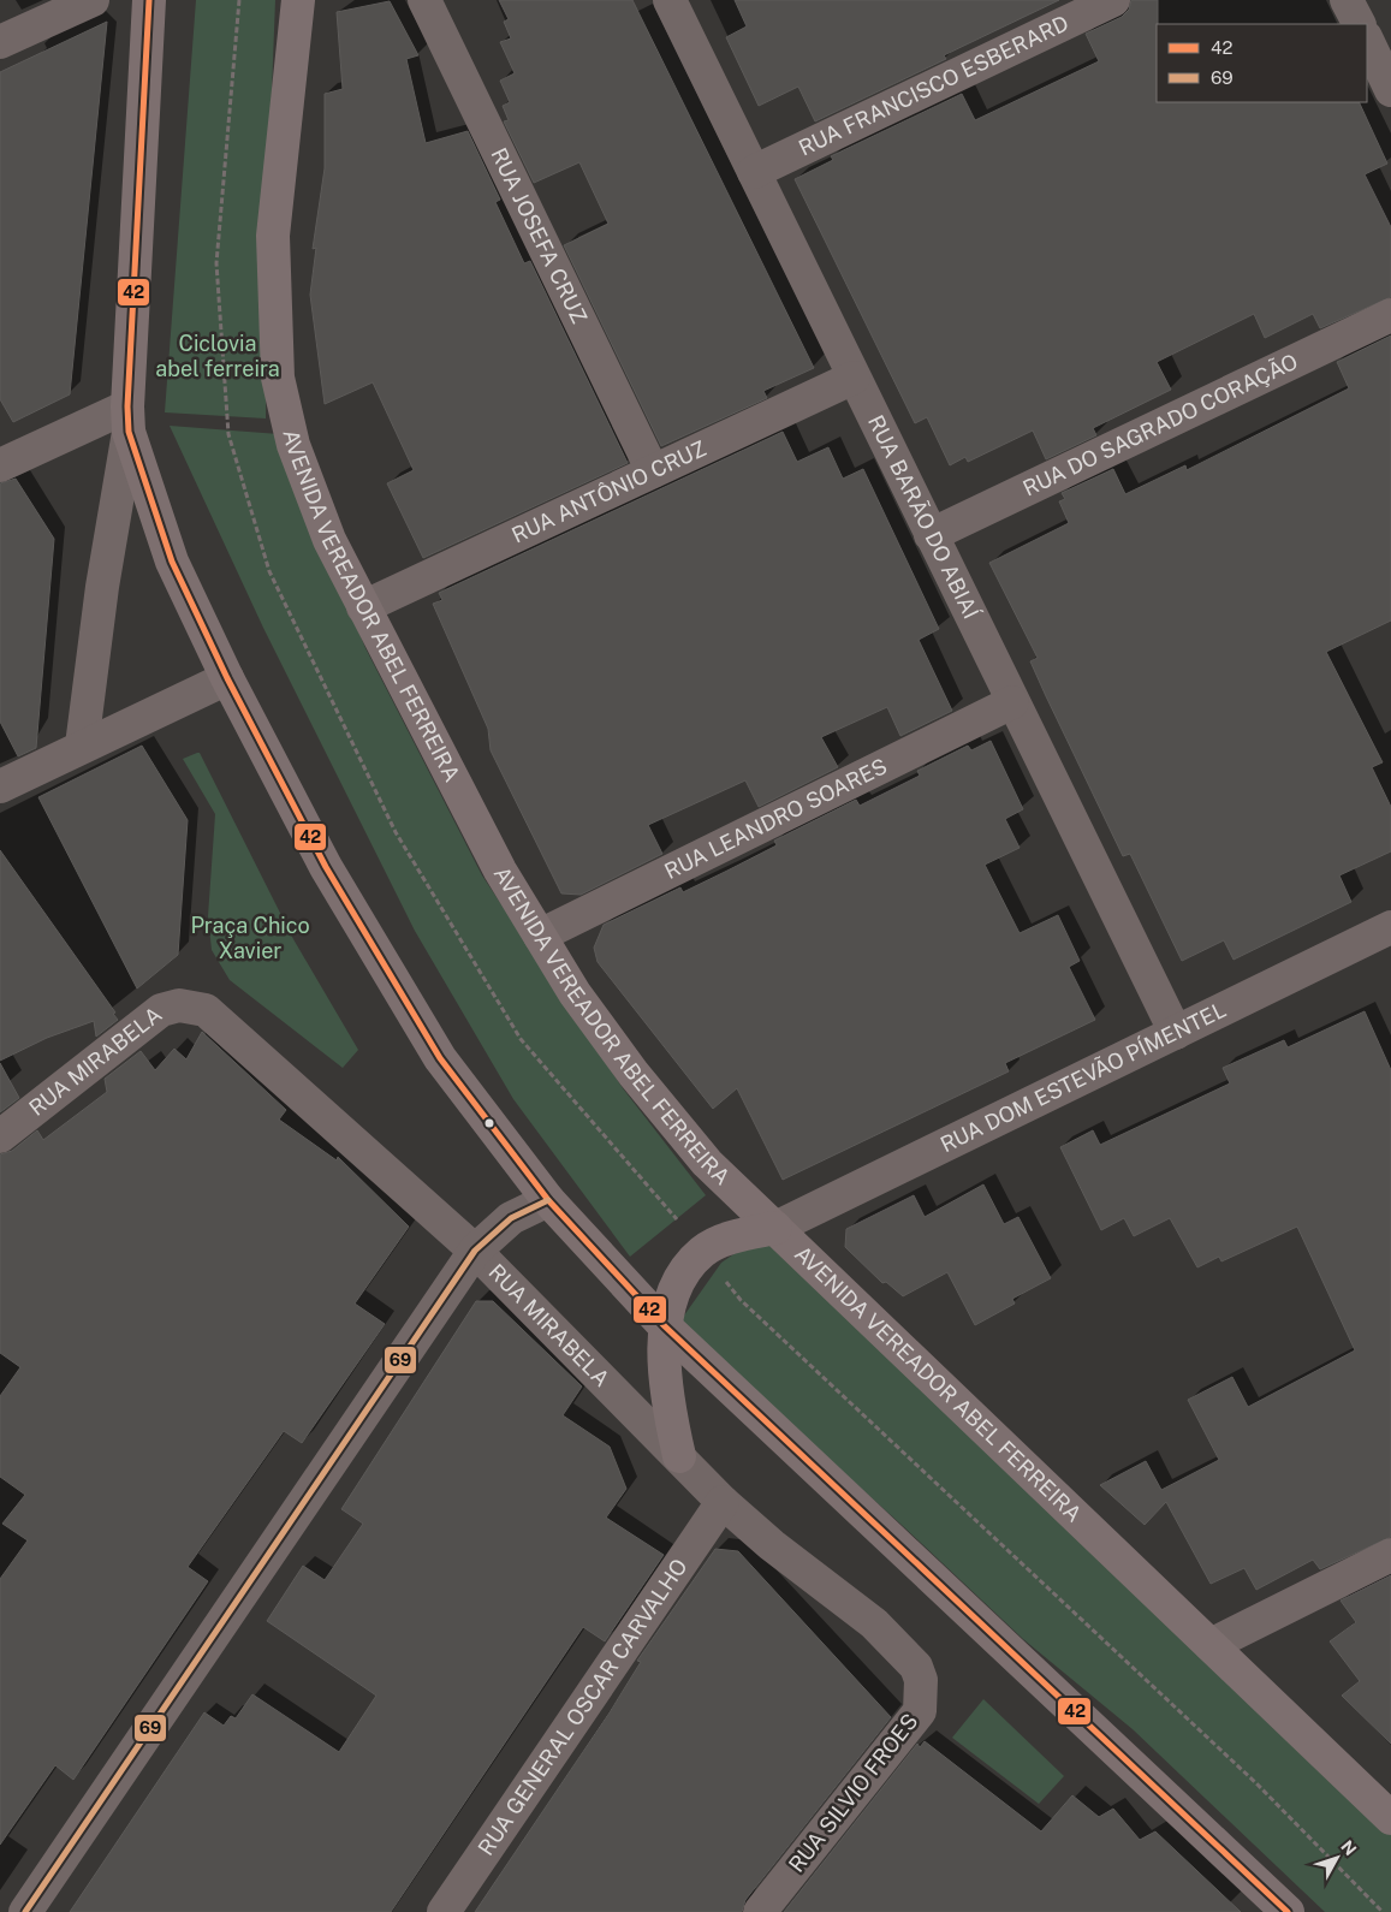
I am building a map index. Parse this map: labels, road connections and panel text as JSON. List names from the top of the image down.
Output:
{
  "streets": {
    "main road": ["AVENIDA VEREADOR ABEL FERREIRA"],
    "street": [
      "RUA FRANCISCO ESBERARD",
      "RUA JOSEFA CRUZ",
      "RUA DO SAGRADO CORAÇÃO",
      "RUA ANTÔNIO CRUZ",
      "RUA BARÃO DO ABIAÍ",
      "RUA LEANDRO SOARES",
      "RUA MIRABELA",
      "RUA DOM ESTEVÃO PÍMENTEL",
      "RUA GENERAL OSCAR CARVALHO",
      "RUA SILVIO FROES"
    ]
  },
  "crossings": [
    ["RUA FRANCISCO ESBERARD", "RUA BARÃO DO ABIAÍ"],
    ["RUA JOSEFA CRUZ", "RUA ANTÔNIO CRUZ"],
    ["RUA DO SAGRADO CORAÇÃO", "RUA BARÃO DO ABIAÍ"],
    ["RUA ANTÔNIO CRUZ", "RUA BARÃO DO ABIAÍ"],
    ["RUA ANTÔNIO CRUZ", "AVENIDA VEREADOR ABEL FERREIRA"],
    ["RUA BARÃO DO ABIAÍ", "RUA LEANDRO SOARES"],
    ["RUA BARÃO DO ABIAÍ", "RUA DOM ESTEVÃO PÍMENTEL"],
    ["AVENIDA VEREADOR ABEL FERREIRA", "RUA LEANDRO SOARES"],
    ["AVENIDA VEREADOR ABEL FERREIRA", "RUA DOM ESTEVÃO PÍMENTEL"],
    ["RUA MIRABELA", "RUA GENERAL OSCAR CARVALHO"],
    ["RUA MIRABELA", "RUA SILVIO FROES"]
  ],
  "parks": ["Ciclovia abel ferreira", "Praça Chico Xavier"],
  "lines": ["transit line 42", "transit line 69"],
  "legend": ["42", "69"],
  "north": "top right"
}
